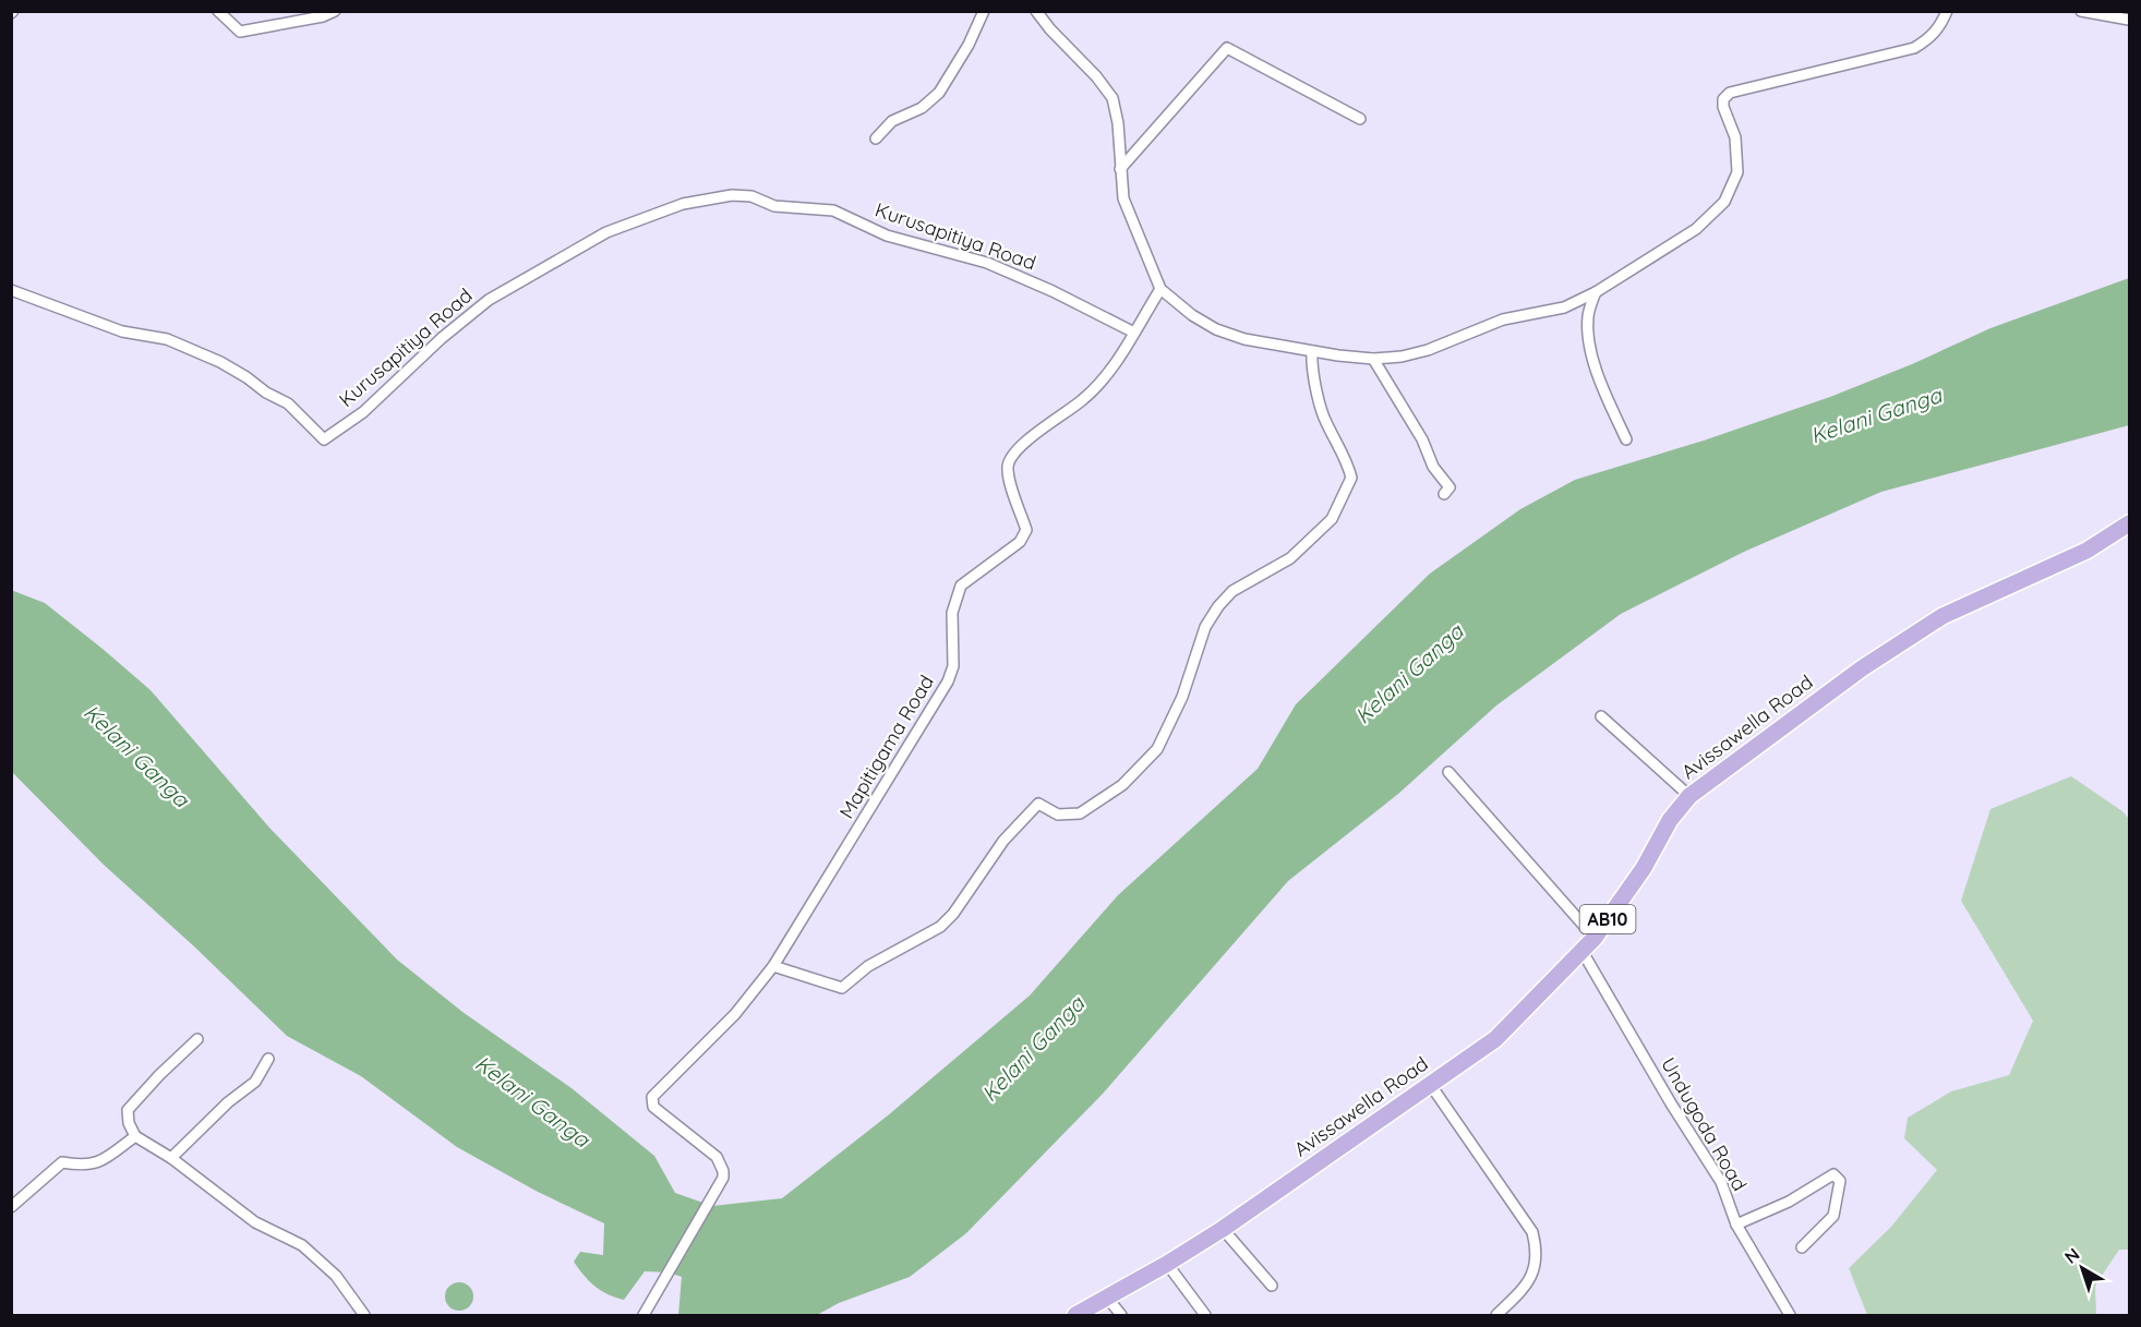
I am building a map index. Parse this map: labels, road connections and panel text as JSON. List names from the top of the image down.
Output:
{
  "streets": {
    "main road": ["Avissawella Road", "AB10"],
    "street": ["Kurusapitiya Road", "Mapitigama Road", "Undugoda Road"]
  },
  "crossings": [
    ["Kurusapitiya Road", "Mapitigama Road"],
    ["Avissawella Road", "Undugoda Road"]
  ],
  "water": ["Kelani Ganga"],
  "north": "top left"
}
